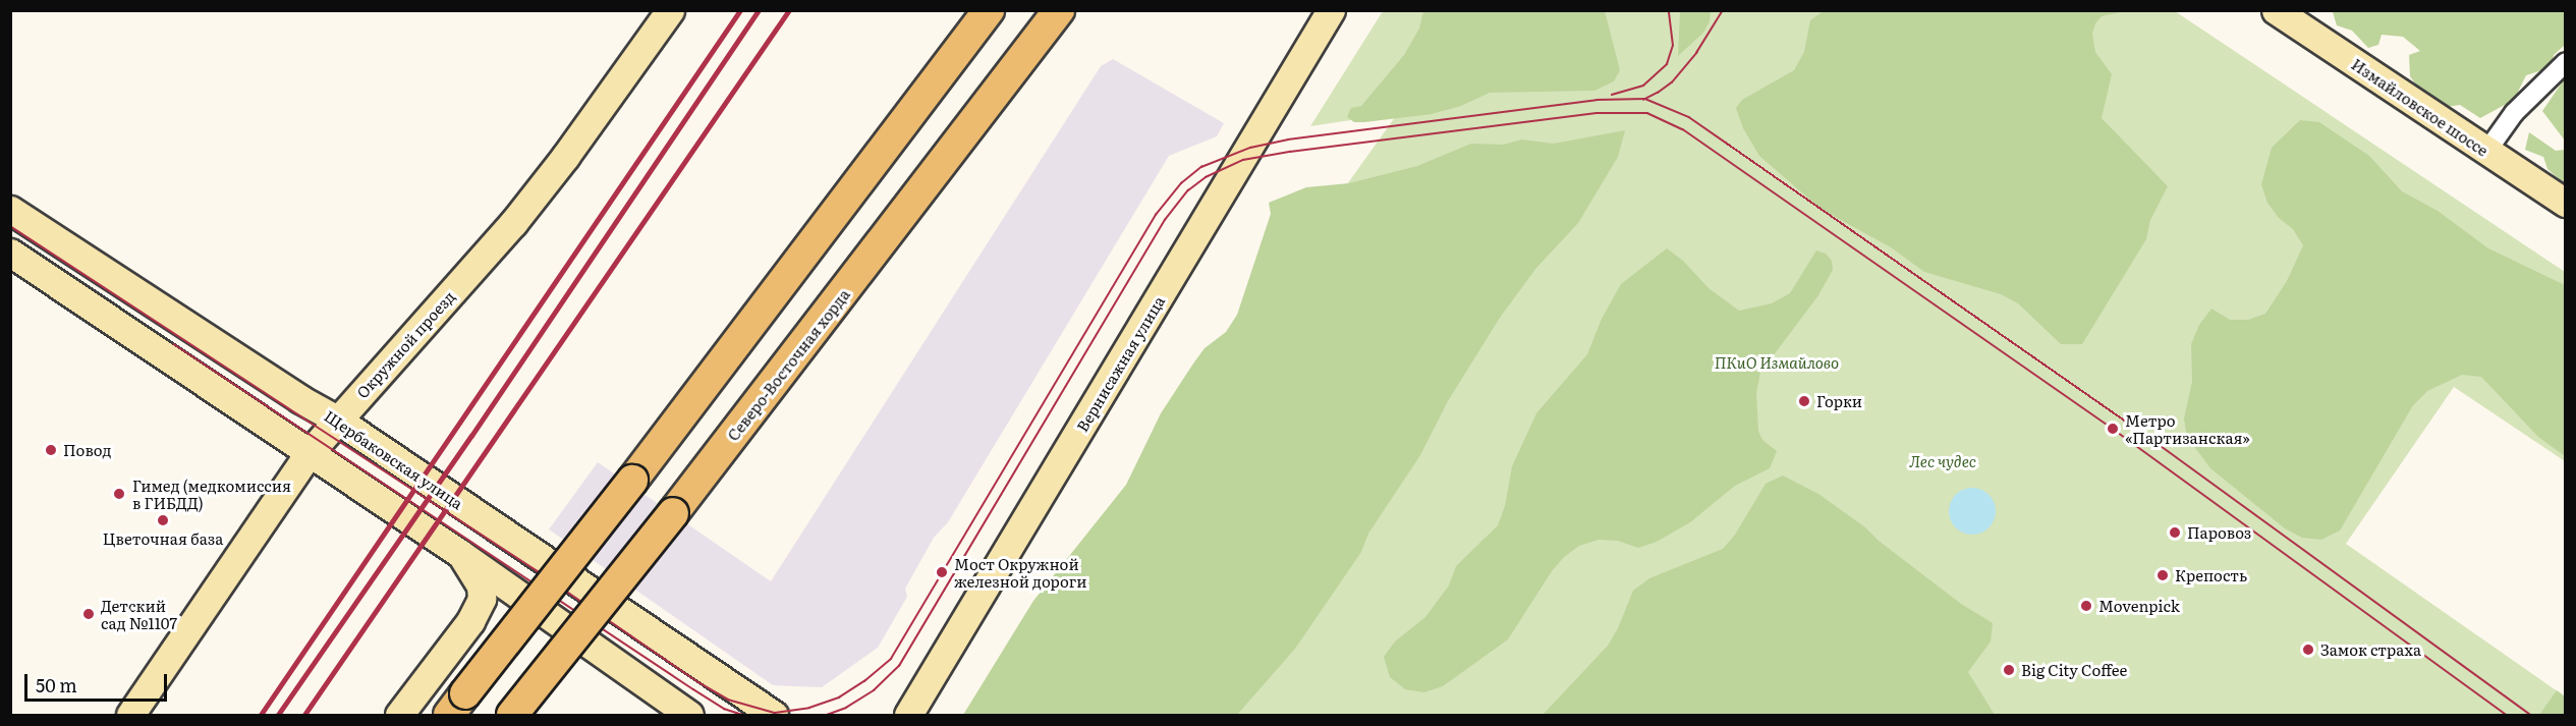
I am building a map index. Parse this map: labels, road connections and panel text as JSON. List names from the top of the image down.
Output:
{
  "streets": {
    "main road": [
      "Измайловское шоссе",
      "Окружной проезд",
      "Вернисажная улица",
      "Северо-Восточная хорда",
      "Щербаковская улица"
    ]
  },
  "crossings": [
    ["Окружной проезд", "Щербаковская улица"]
  ],
  "parks": ["ПКиО Измайлово", "Лес чудес"],
  "places": [
    "Горки",
    "Метро «Партизанская»",
    "Повод",
    "Гимед (медкомиссия в ГИБДД)",
    "Цветочная база",
    "Паровоз",
    "Мост Окружной железной дороги",
    "Крепость",
    "Movenpick",
    "Детский сад №1107",
    "Замок страха",
    "Big City Coffee"
  ],
  "scale_bar": "50 m"
}
